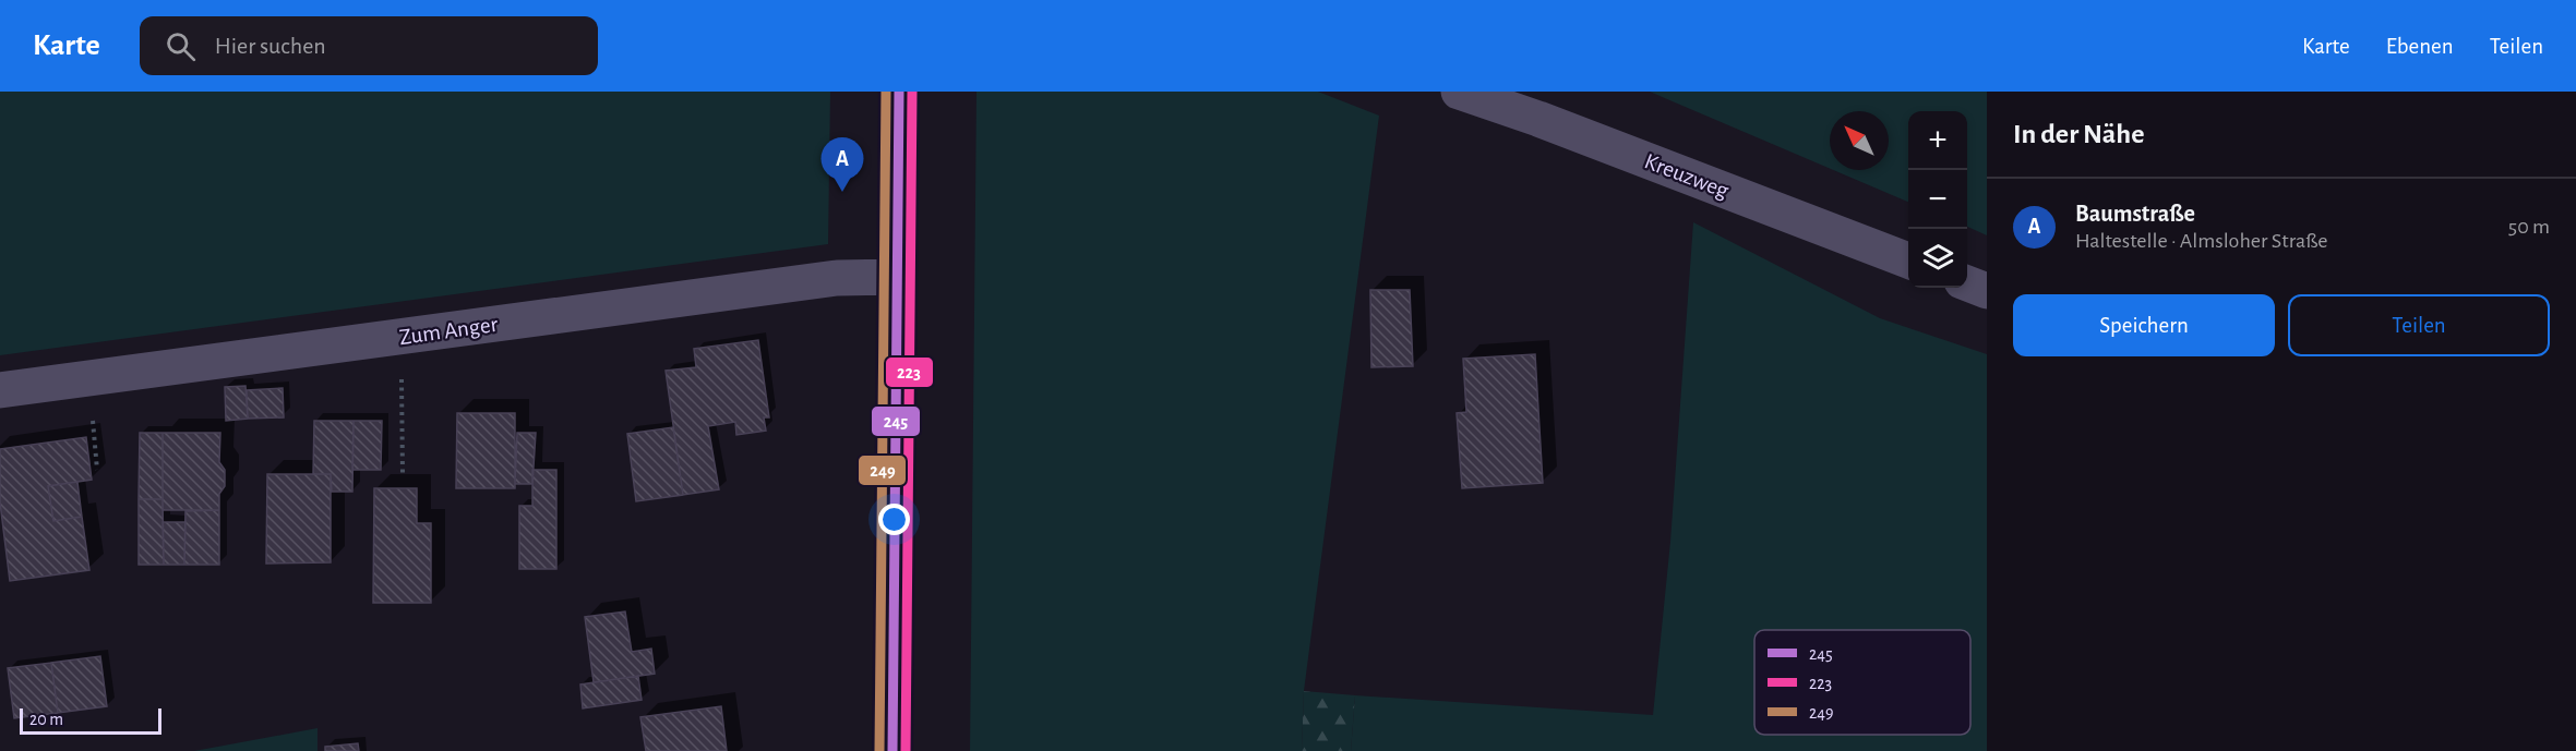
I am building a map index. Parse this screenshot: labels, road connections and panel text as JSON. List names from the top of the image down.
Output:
{
  "streets": {
    "street": ["Kreuzweg", "Zum Anger"]
  },
  "lines": ["transit line 245", "transit line 223", "transit line 249"],
  "legend": ["245", "223", "249"],
  "scale_bar": "20 m",
  "north": "top left",
  "page": {
    "header": "Karte",
    "search": "Hier suchen",
    "nav": ["Karte", "Ebenen", "Teilen"],
    "heading": "In der Nähe",
    "map_buttons": ["+", "−"],
    "pins": "A",
    "list": [
      {
        "mark": "A",
        "name": "Baumstraße",
        "note": "Haltestelle · Almsloher Straße",
        "value": "50 m"
      }
    ],
    "buttons": ["Speichern", "Teilen"],
    "scale": "20 m"
  }
}
